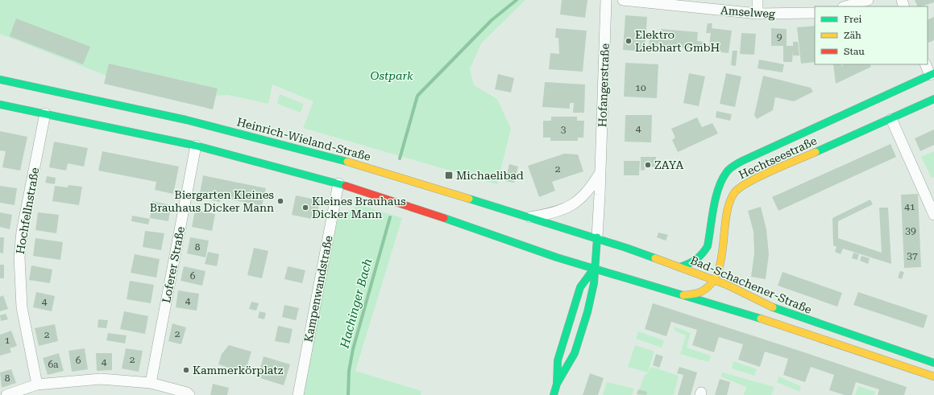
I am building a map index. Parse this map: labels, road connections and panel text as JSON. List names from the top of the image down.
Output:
{
  "streets": {
    "main road": ["Heinrich-Wieland-Straße", "Hechtseestraße", "Bad-Schachener-Straße"],
    "street": [
      "Amselweg",
      "Hofangerstraße",
      "Hochfellnstraße",
      "Loferer Straße",
      "Kampenwandstraße"
    ]
  },
  "crossings": [
    ["Hofangerstraße", "Heinrich-Wieland-Straße"],
    ["Hofangerstraße", "Bad-Schachener-Straße"],
    ["Heinrich-Wieland-Straße", "Bad-Schachener-Straße"],
    ["Hechtseestraße", "Bad-Schachener-Straße"]
  ],
  "water": ["Hachinger Bach"],
  "parks": ["Ostpark"],
  "places": {
    "other": [
      "Elektro Liebhart GmbH",
      "ZAYA",
      "Biergarten Kleines Brauhaus Dicker Mann",
      "Kleines Brauhaus Dicker Mann",
      "Kammerkörplatz"
    ],
    "transit": ["Michaelibad"]
  },
  "house_numbers": [
    "9",
    "10",
    "4",
    "3",
    "2",
    "41",
    "39",
    "8",
    "37",
    "6",
    "4",
    "4",
    "2",
    "2",
    "1",
    "2",
    "6",
    "4",
    "6a",
    "8"
  ],
  "legend": ["Frei", "Zäh", "Stau"]
}
